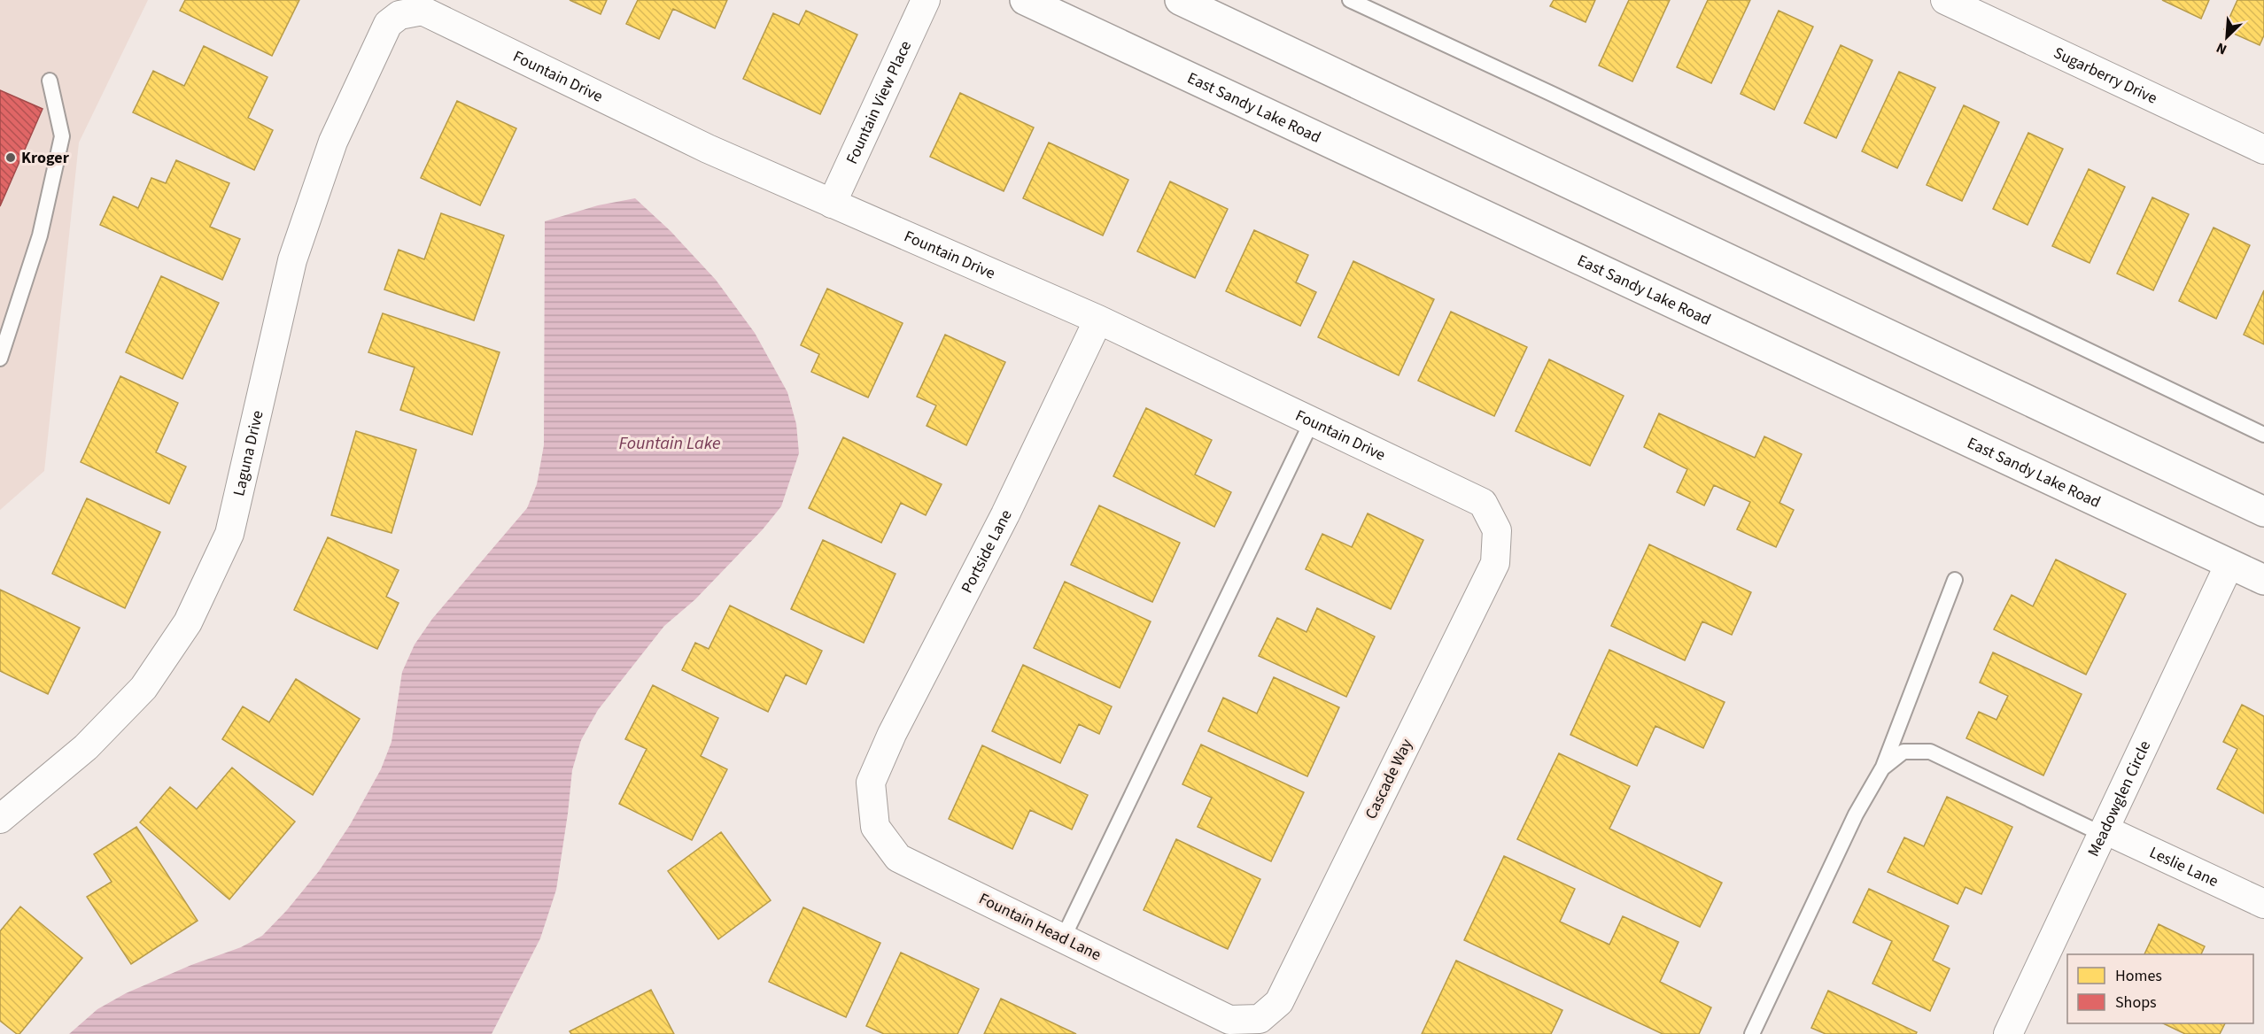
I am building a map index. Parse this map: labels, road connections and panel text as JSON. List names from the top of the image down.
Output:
{
  "streets": {
    "main road": ["East Sandy Lake Road"],
    "street": [
      "Sugarberry Drive",
      "Fountain Drive",
      "Fountain View Place",
      "Laguna Drive",
      "Portside Lane",
      "Cascade Way",
      "Meadowglen Circle",
      "Leslie Lane",
      "Fountain Head Lane"
    ]
  },
  "crossings": [
    ["Fountain Drive", "Fountain View Place"],
    ["Fountain Drive", "Laguna Drive"],
    ["Fountain Drive", "Portside Lane"],
    ["Fountain Drive", "Cascade Way"],
    ["East Sandy Lake Road", "Meadowglen Circle"],
    ["Portside Lane", "Fountain Head Lane"],
    ["Cascade Way", "Fountain Head Lane"],
    ["Meadowglen Circle", "Leslie Lane"]
  ],
  "water": ["Fountain Lake"],
  "places": ["Kroger"],
  "legend": ["Homes", "Shops"],
  "north": "bottom left"
}
